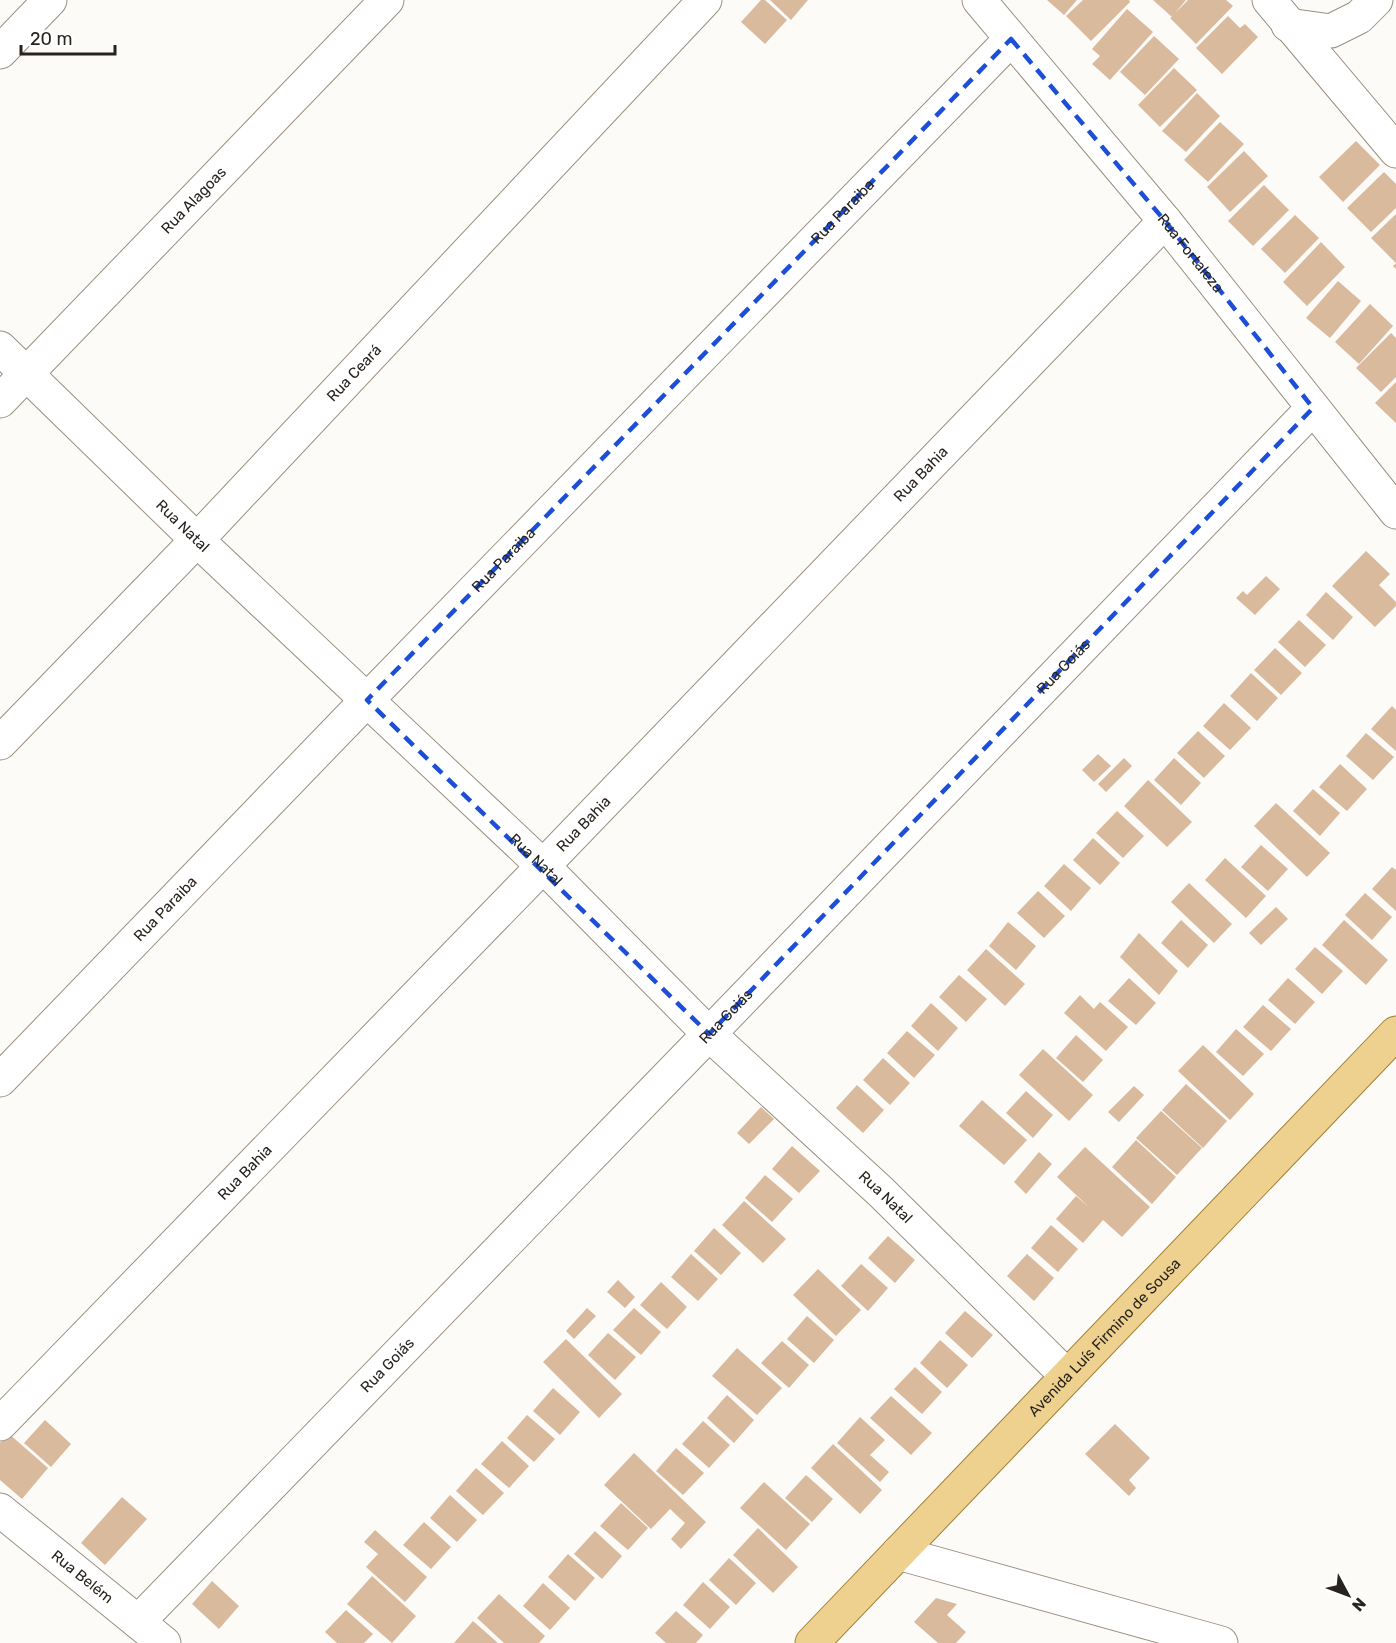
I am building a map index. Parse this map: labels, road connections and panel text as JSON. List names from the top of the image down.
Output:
{
  "streets": {
    "main road": ["Avenida Luís Firmino de Sousa"],
    "street": [
      "Rua Alagoas",
      "Rua Paraiba",
      "Rua Fortaleza",
      "Rua Ceará",
      "Rua Bahia",
      "Rua Natal",
      "Rua Goiás",
      "Rua Belém"
    ]
  },
  "crossings": [
    ["Rua Alagoas", "Rua Natal"],
    ["Rua Paraiba", "Rua Fortaleza"],
    ["Rua Paraiba", "Rua Natal"],
    ["Rua Fortaleza", "Rua Bahia"],
    ["Rua Fortaleza", "Rua Goiás"],
    ["Rua Ceará", "Rua Natal"],
    ["Rua Bahia", "Rua Natal"],
    ["Rua Natal", "Rua Goiás"],
    ["Rua Natal", "Avenida Luís Firmino de Sousa"],
    ["Rua Goiás", "Rua Belém"]
  ],
  "scale_bar": "20 m",
  "north": "bottom right"
}
